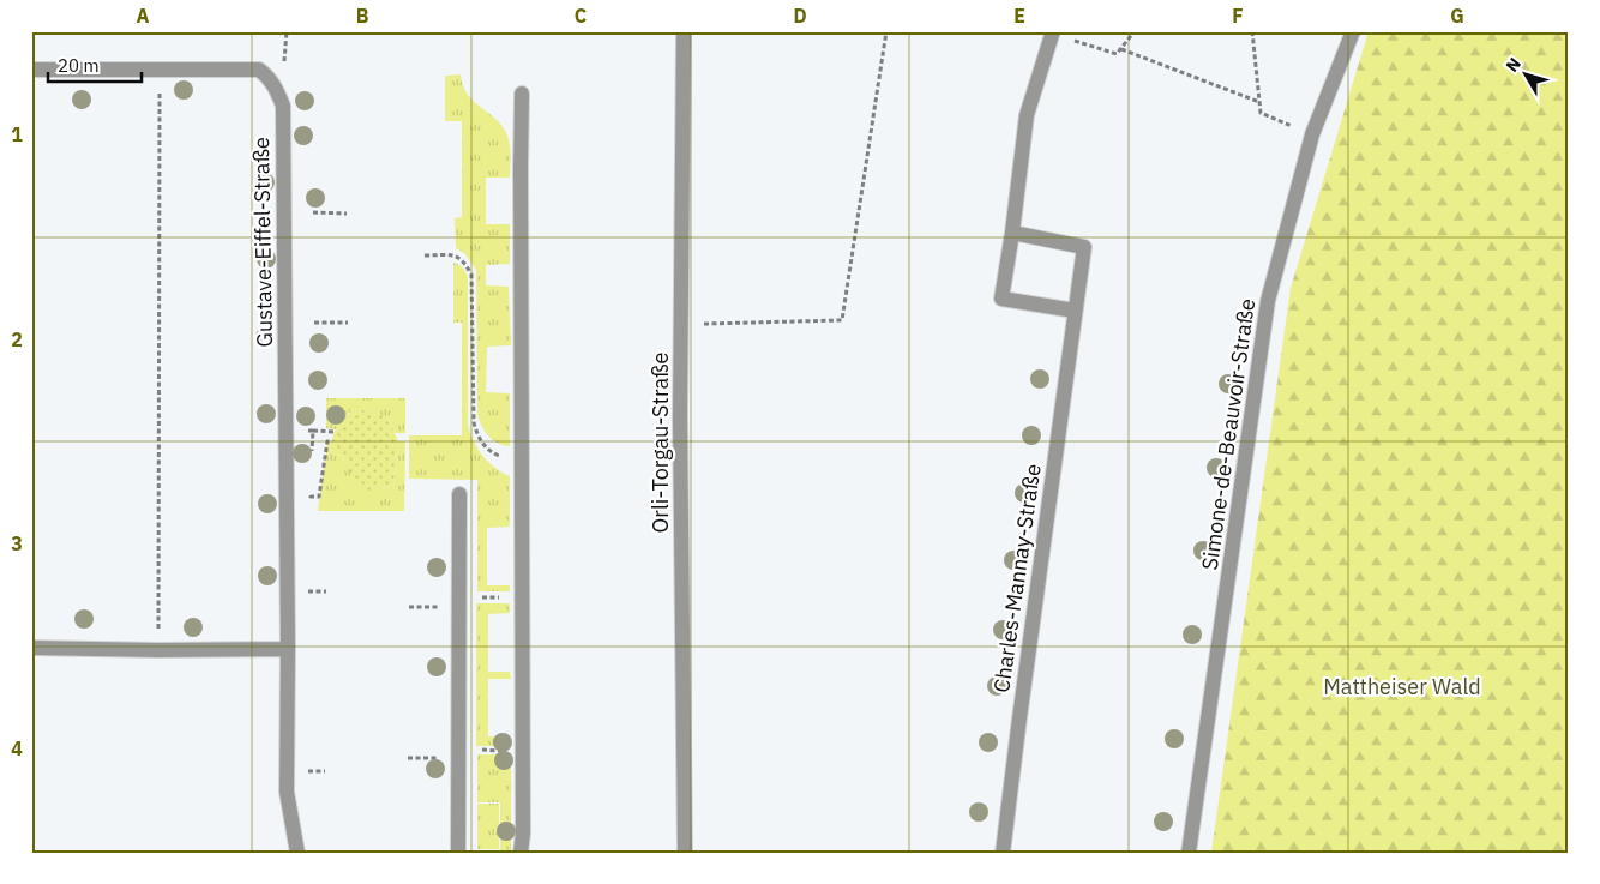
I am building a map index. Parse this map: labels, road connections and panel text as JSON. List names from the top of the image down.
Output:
{
  "streets": {
    "street": [
      "Gustave-Eiffel-Straße",
      "Simone-de-Beauvoir-Straße",
      "Orli-Torgau-Straße",
      "Charles-Mannay-Straße"
    ]
  },
  "parks": ["Mattheiser Wald"],
  "scale_bar": "20 m",
  "north": "top left",
  "grid": {
    "columns": [
      "A",
      "B",
      "C",
      "D",
      "E",
      "F",
      "G"
    ],
    "rows": [
      "1",
      "2",
      "3",
      "4"
    ]
  }
}
